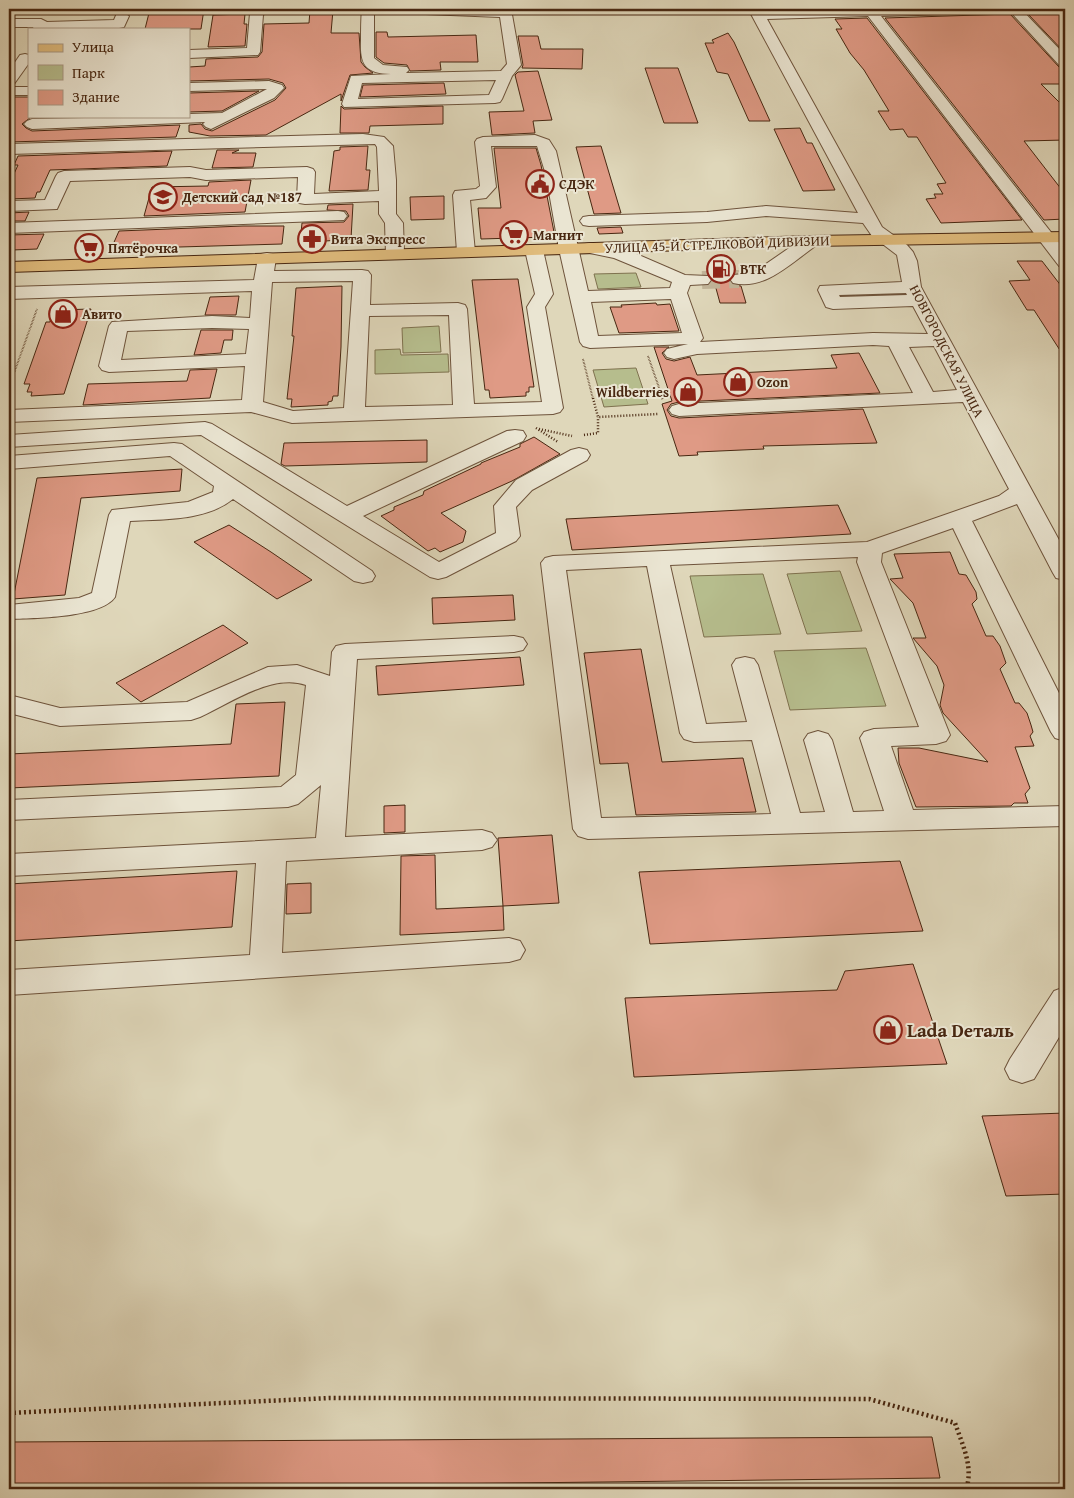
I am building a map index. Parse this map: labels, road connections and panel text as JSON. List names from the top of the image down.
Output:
{
  "streets": {
    "main road": ["УЛИЦА 45-Й СТРЕЛКОВОЙ ДИВИЗИИ"],
    "street": ["НОВГОРОДСКАЯ УЛИЦА"]
  },
  "crossings": [
    ["УЛИЦА 45-Й СТРЕЛКОВОЙ ДИВИЗИИ", "НОВГОРОДСКАЯ УЛИЦА"]
  ],
  "places": {
    "public building": ["СДЭК"],
    "school or university": ["Детский сад №187"],
    "supermarket": ["Магнит", "Пятёрочка"],
    "pharmacy": ["Вита Экспресс"],
    "fuel station": ["ВТК"],
    "shop": [
      "Авито",
      "Ozon",
      "Wildberries",
      "Lada Dеталь"
    ]
  },
  "legend": ["Улица", "Парк", "Здание"]
}
